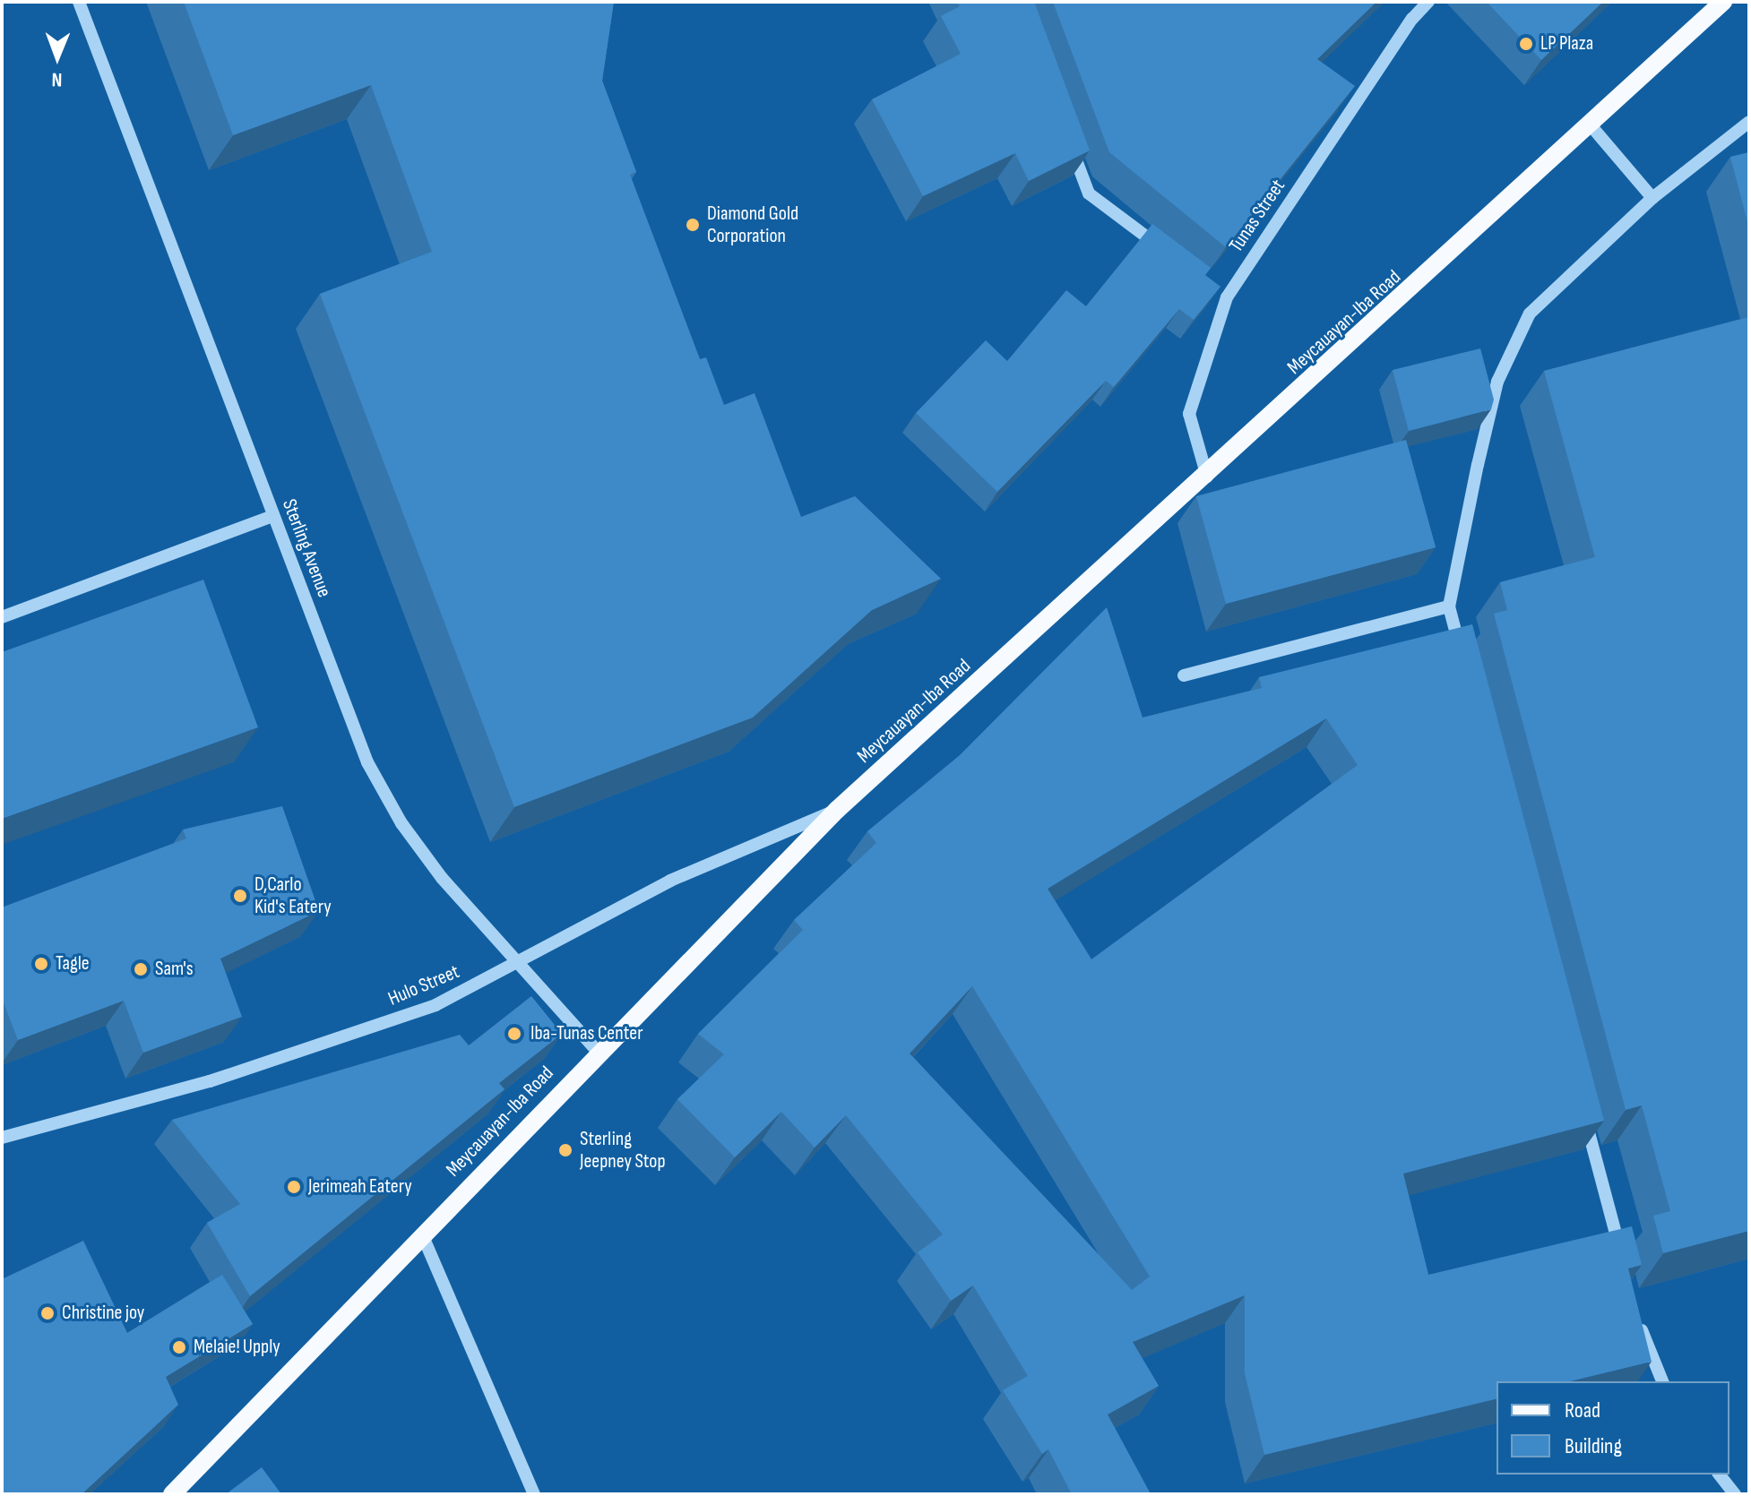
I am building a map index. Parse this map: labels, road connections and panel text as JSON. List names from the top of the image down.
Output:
{
  "streets": {
    "main road": ["Meycauayan-Iba Road"],
    "street": ["Tunas Street", "Sterling Avenue", "Hulo Street"]
  },
  "crossings": [
    ["Tunas Street", "Meycauayan-Iba Road"],
    ["Meycauayan-Iba Road", "Sterling Avenue"],
    ["Meycauayan-Iba Road", "Hulo Street"],
    ["Sterling Avenue", "Hulo Street"]
  ],
  "places": [
    "LP Plaza",
    "Diamond Gold Corporation",
    "D,Carlo Kid's Eatery",
    "Tagle",
    "Sam's",
    "Iba-Tunas Center",
    "Sterling Jeepney Stop",
    "Jerimeah Eatery",
    "Christine joy",
    "Melaie! Upply"
  ],
  "legend": ["Road", "Building"],
  "north": "bottom"
}
